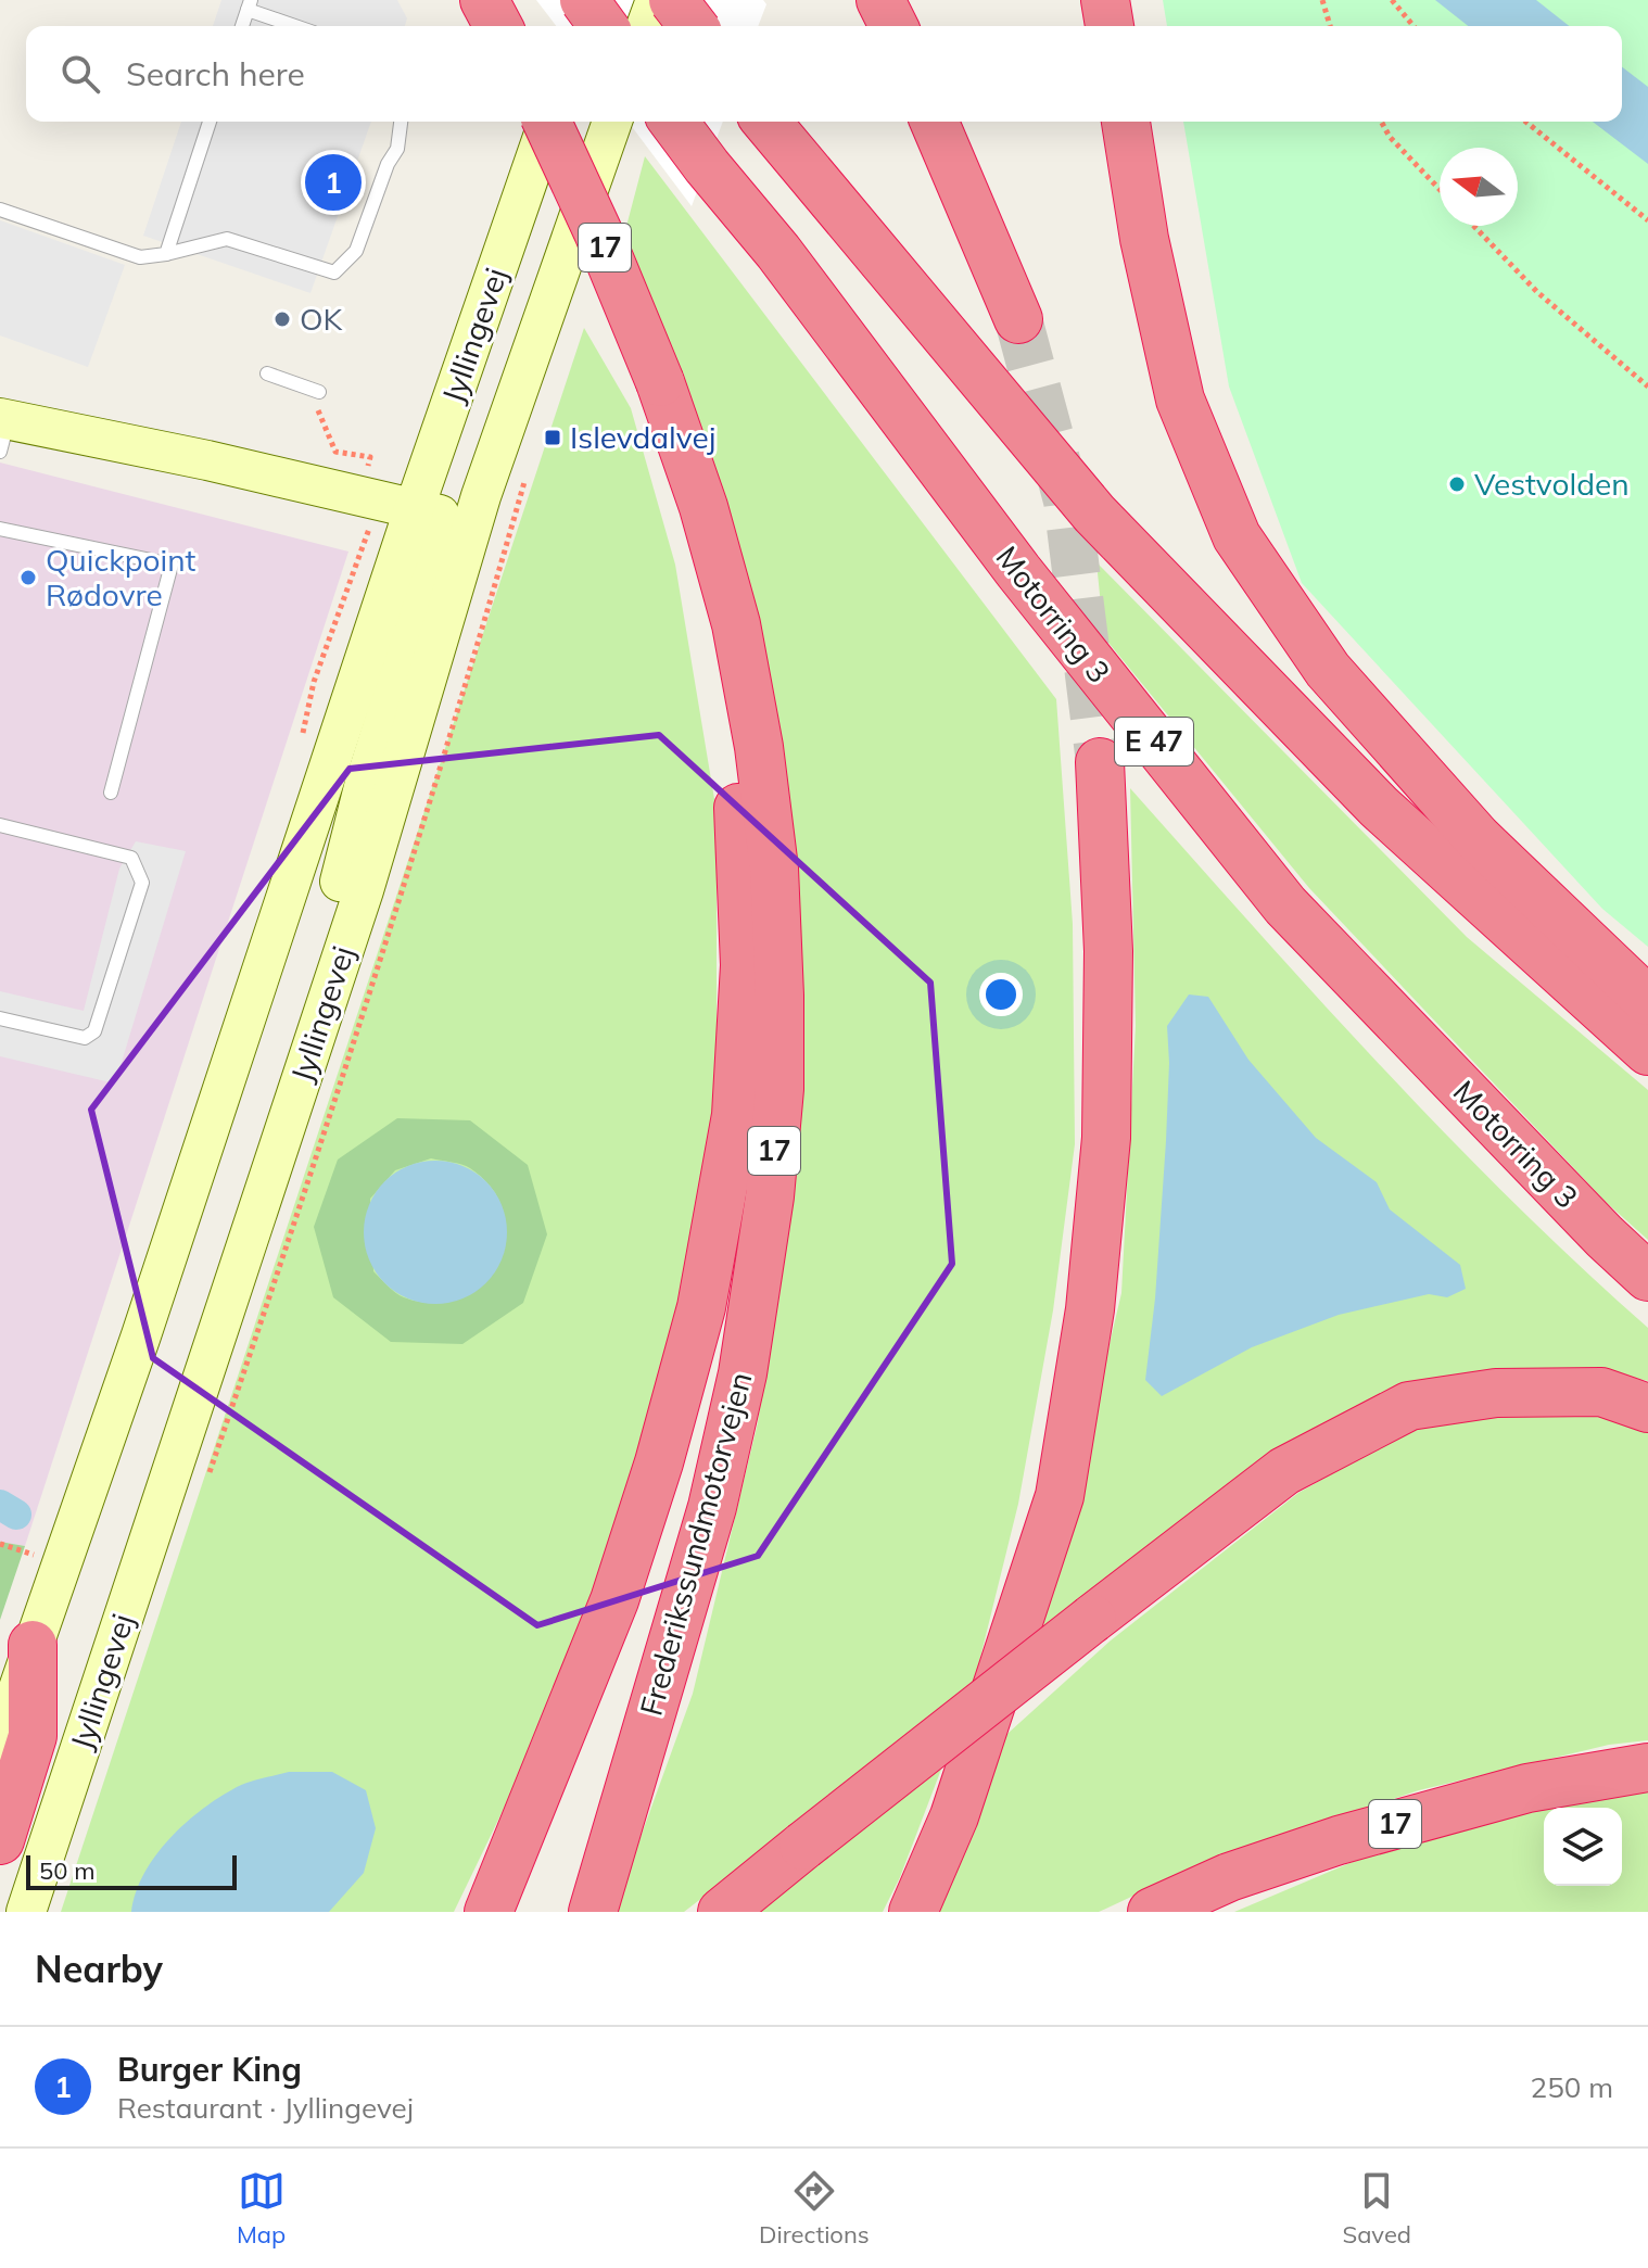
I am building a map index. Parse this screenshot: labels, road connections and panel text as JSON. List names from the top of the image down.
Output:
{
  "streets": {
    "highway": [
      "17",
      "Motorring 3",
      "E 47",
      "Frederikssundmotorvejen"
    ],
    "street": ["Jyllingevej"]
  },
  "places": {
    "other": ["OK", "Vestvolden", "Quickpoint Rødovre"],
    "transit": ["Islevdalvej"]
  },
  "scale_bar": "50 m",
  "north": "left",
  "page": {
    "search": "Search here",
    "pins": "1",
    "scale": "50 m",
    "heading": "Nearby",
    "list": [
      {
        "mark": "1",
        "name": "Burger King",
        "note": "Restaurant · Jyllingevej",
        "value": "250 m"
      }
    ],
    "nav": ["Map", "Directions", "Saved"]
  }
}
